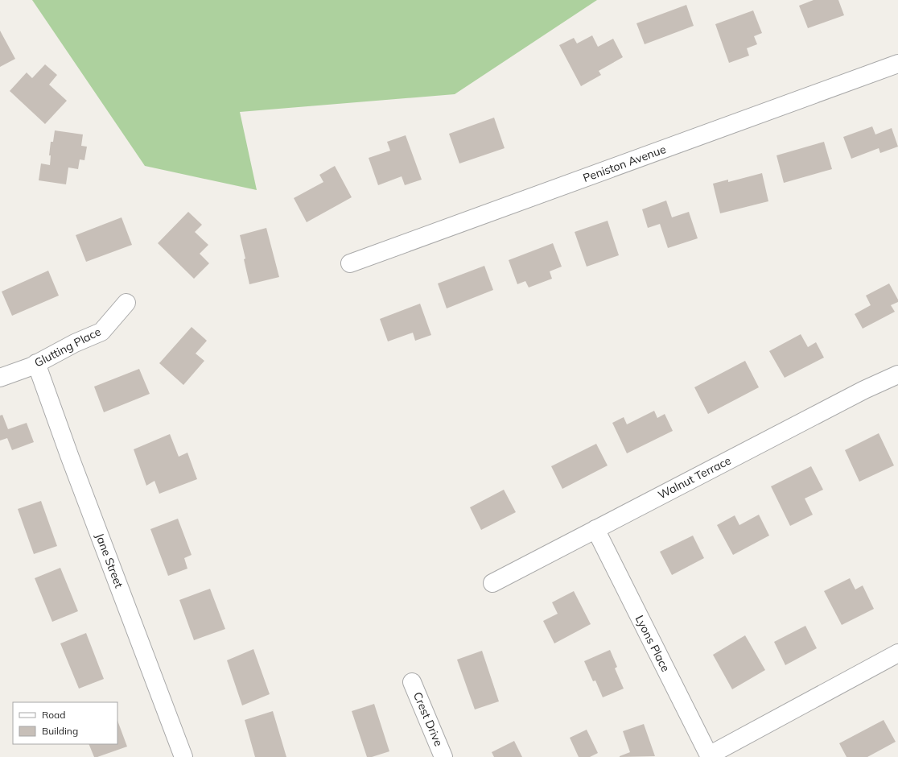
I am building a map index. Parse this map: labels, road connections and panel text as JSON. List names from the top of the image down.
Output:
{
  "streets": {
    "street": [
      "Peniston Avenue",
      "Glutting Place",
      "Walnut Terrace",
      "Jane Street",
      "Lyons Place",
      "Crest Drive"
    ]
  },
  "crossings": [
    ["Glutting Place", "Jane Street"],
    ["Walnut Terrace", "Lyons Place"]
  ],
  "legend": ["Road", "Building"]
}
